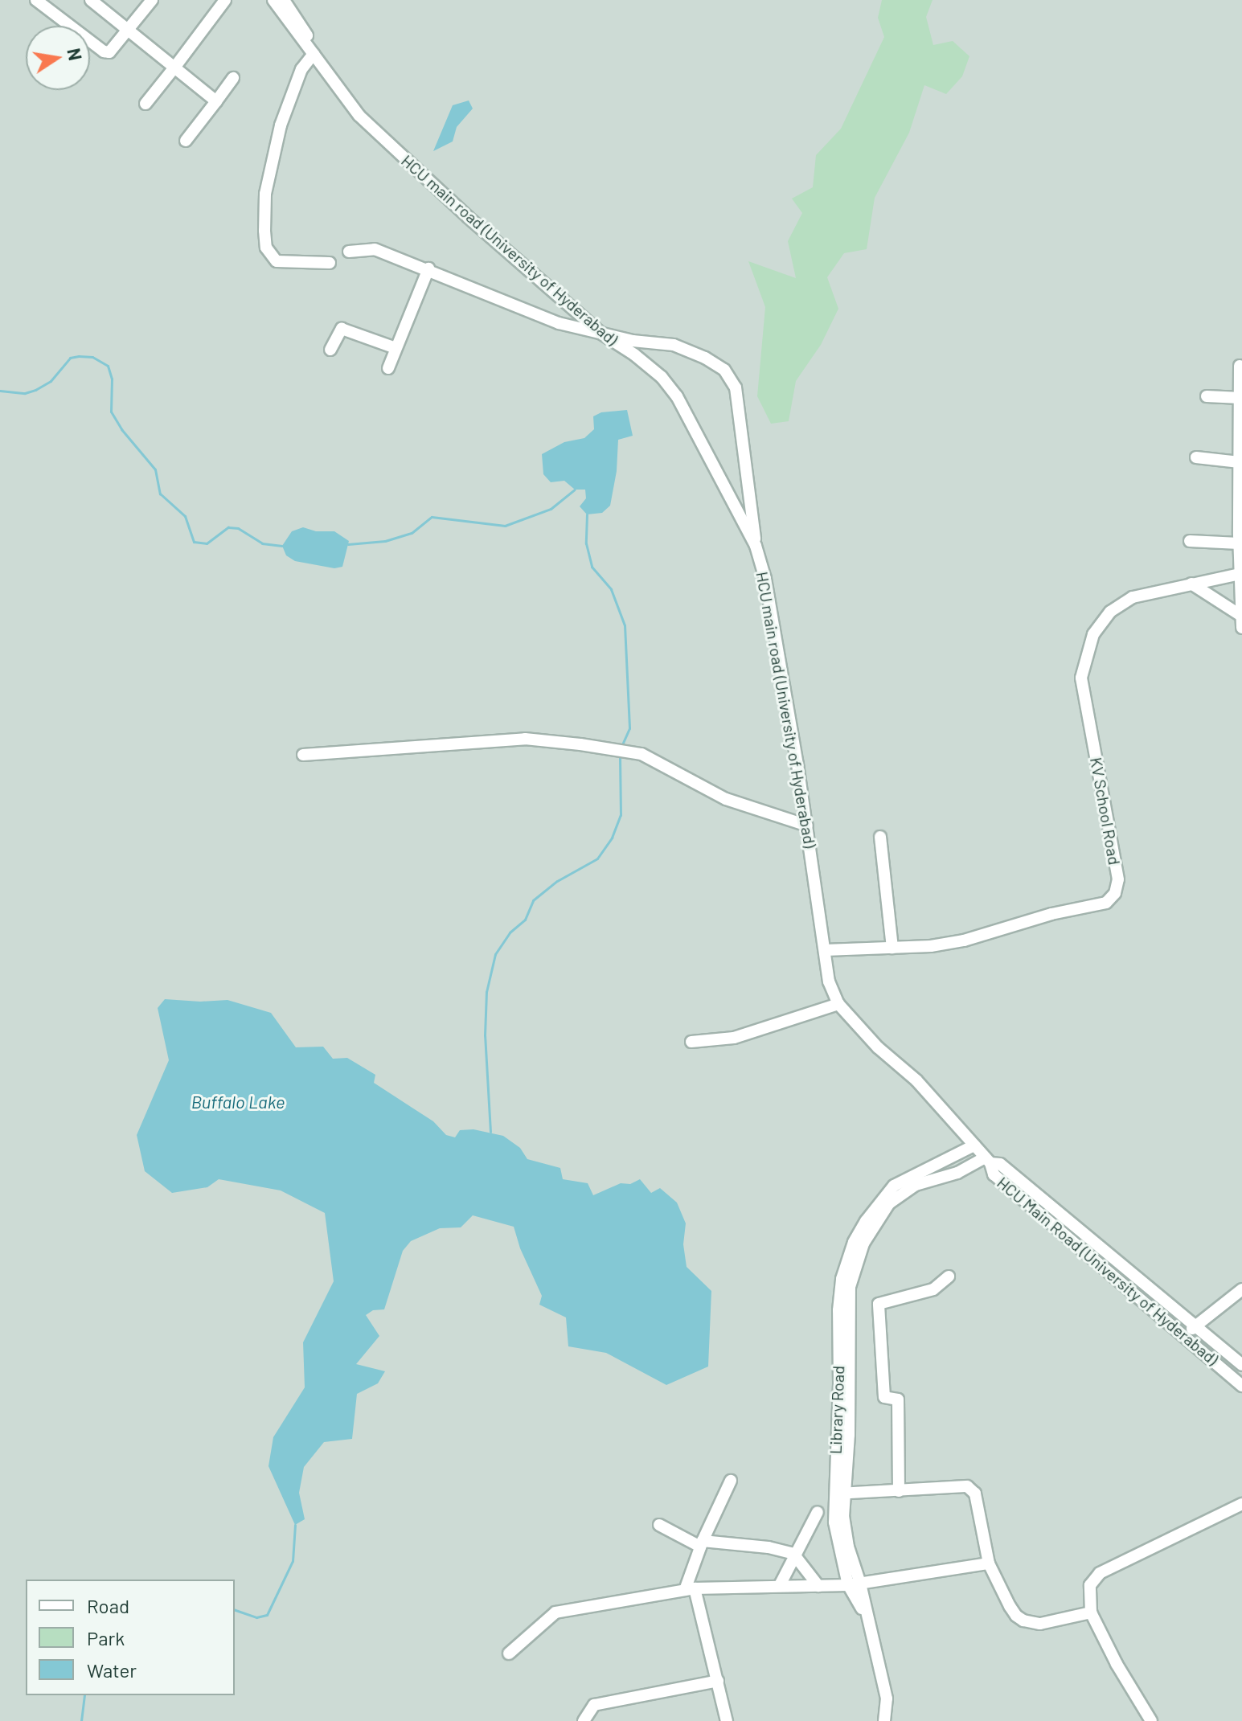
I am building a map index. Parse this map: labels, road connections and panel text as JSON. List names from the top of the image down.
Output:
{
  "streets": {
    "street": [
      "HCU main road (University of Hyderabad)",
      "KV School Road",
      "HCU Main Road (University of Hyderabad)",
      "Library Road"
    ]
  },
  "crossings": [
    ["HCU main road (University of Hyderabad)", "KV School Road"],
    ["HCU main road (University of Hyderabad)", "HCU Main Road (University of Hyderabad)"],
    ["HCU main road (University of Hyderabad)", "Library Road"]
  ],
  "water": ["Buffalo Lake"],
  "legend": ["Road", "Park", "Water"],
  "north": "right"
}
